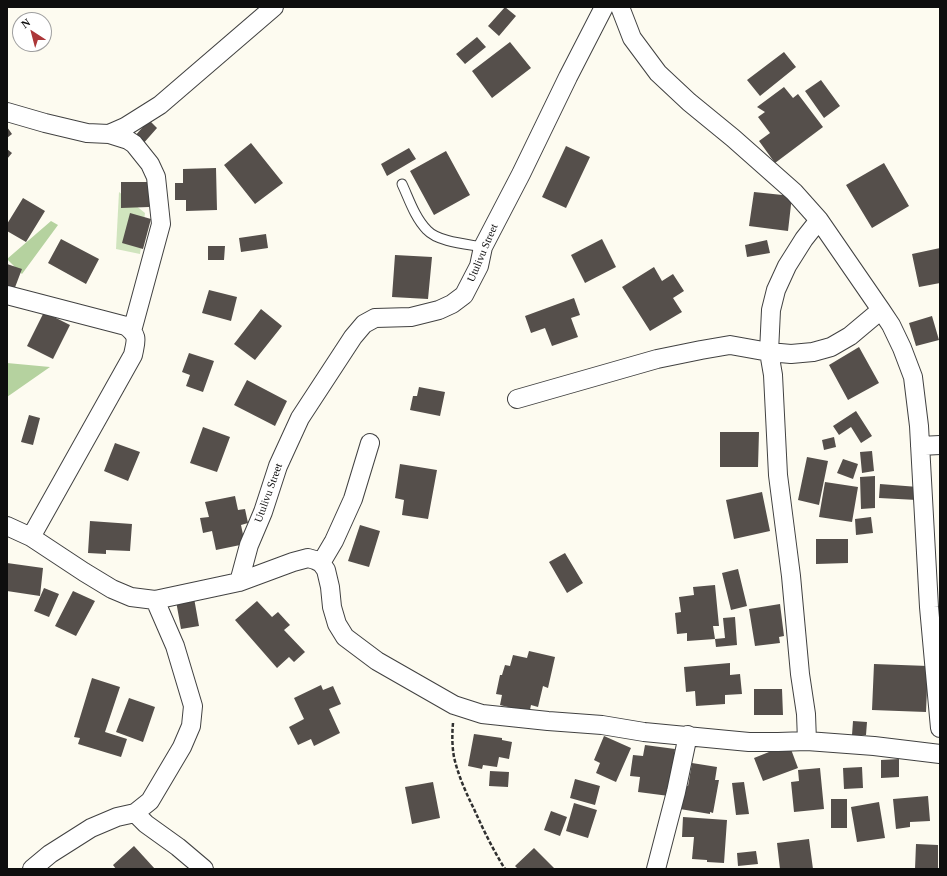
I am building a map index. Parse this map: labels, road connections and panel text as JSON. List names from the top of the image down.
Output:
{
  "streets": {
    "street": ["Utulivu Street"]
  },
  "north": "top left"
}
